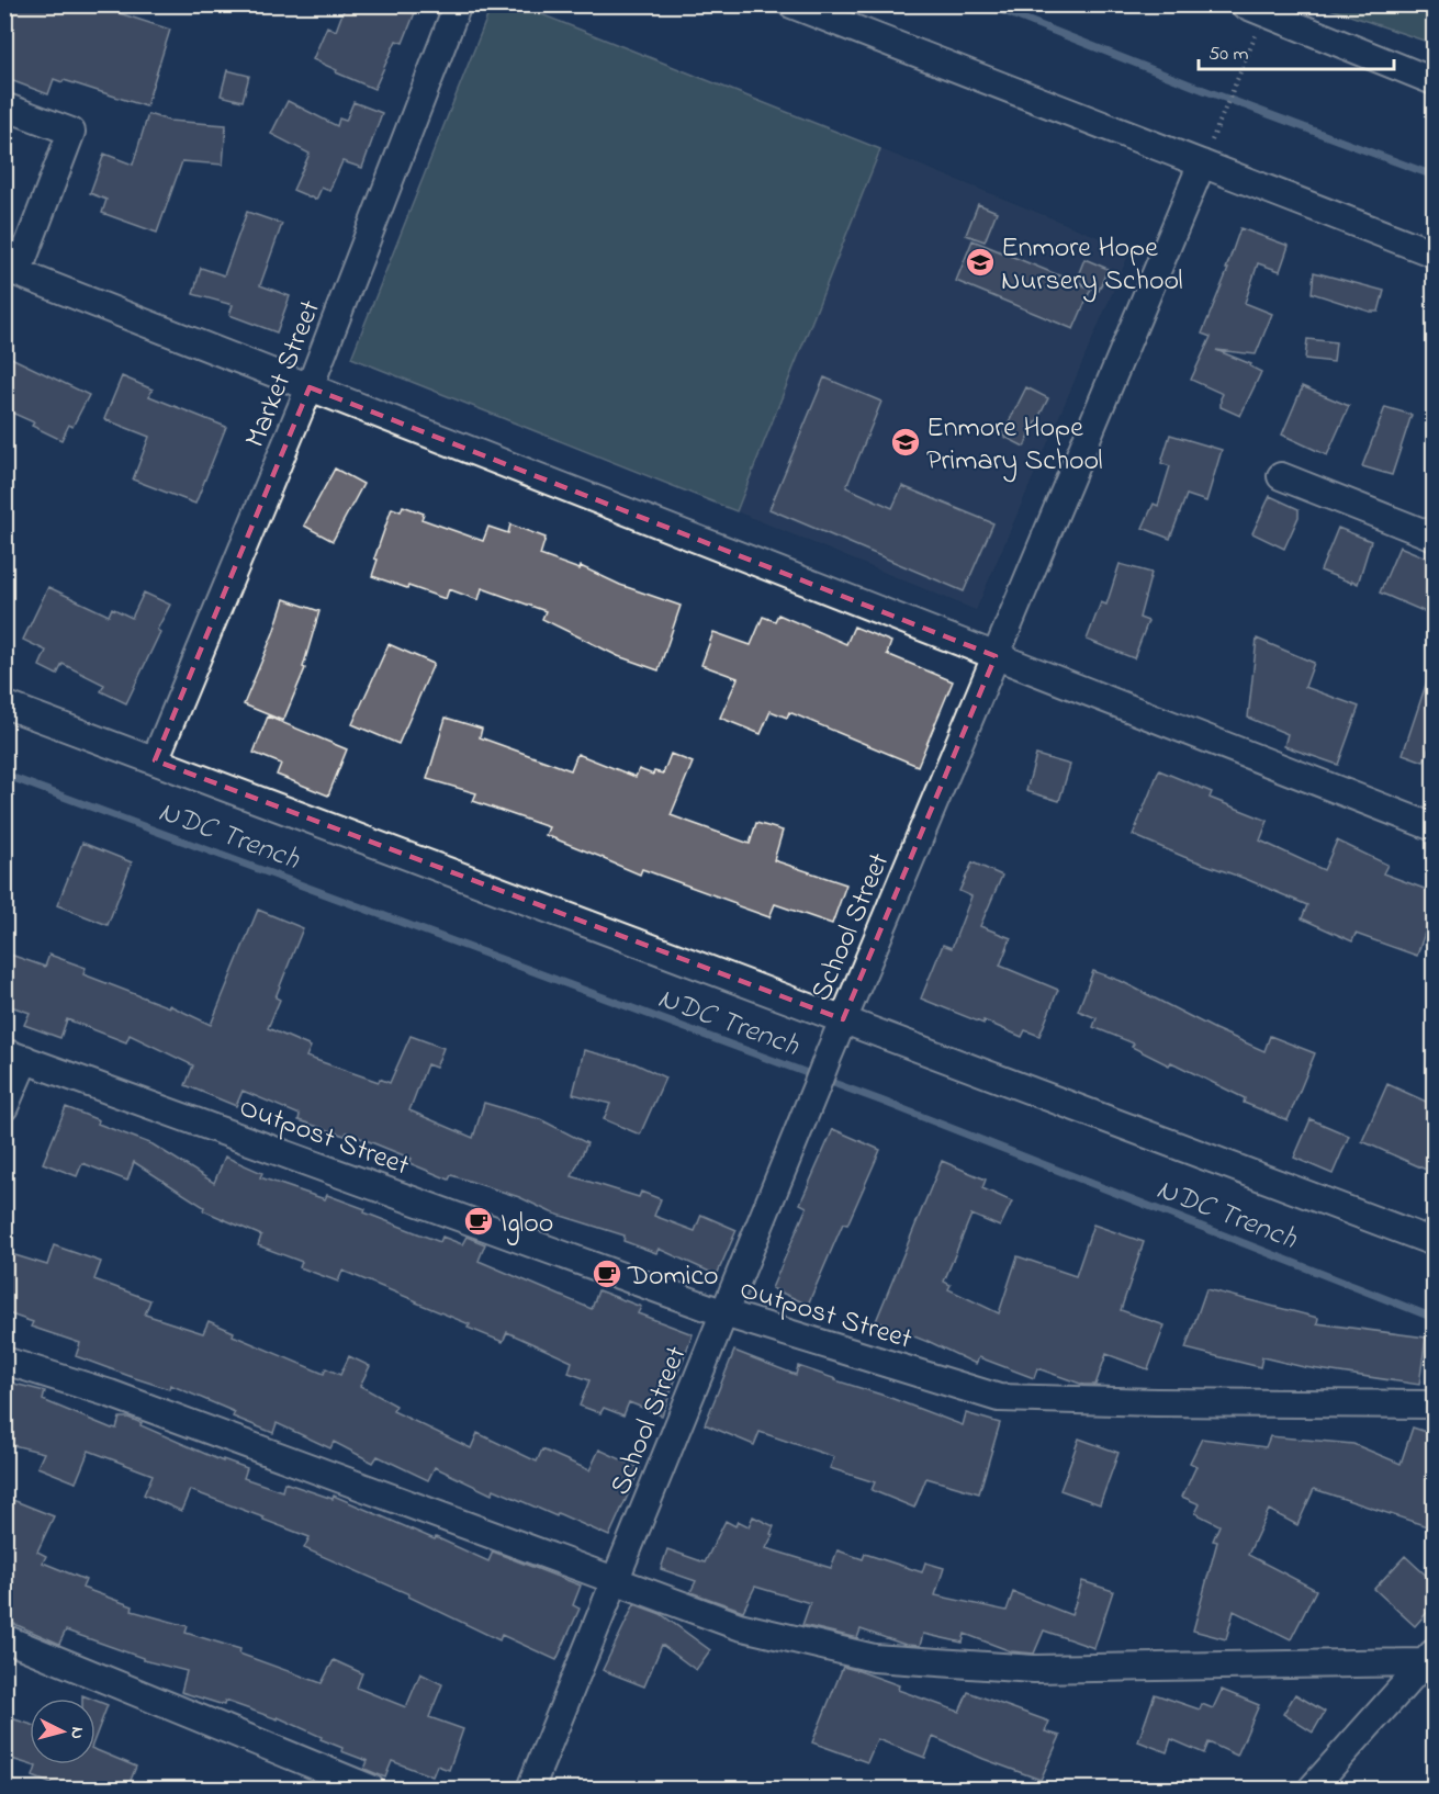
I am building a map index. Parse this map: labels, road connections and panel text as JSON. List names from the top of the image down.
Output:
{
  "streets": {
    "street": ["Market Street", "School Street", "Outpost Street"]
  },
  "crossings": [
    ["School Street", "Outpost Street"]
  ],
  "water": ["NDC Trench"],
  "places": {
    "school or university": ["Enmore Hope Nursery School", "Enmore Hope Primary School"],
    "cafe": ["Igloo", "Domico"]
  },
  "scale_bar": "50 m",
  "north": "right"
}
